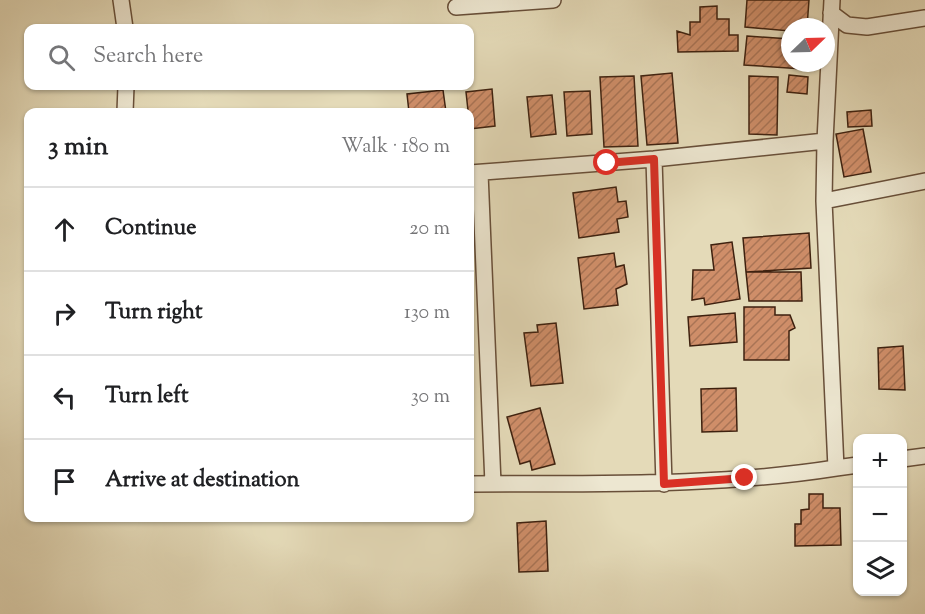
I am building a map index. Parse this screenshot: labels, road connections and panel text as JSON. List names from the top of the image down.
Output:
{
  "north": "top right",
  "page": {
    "search": "Search here",
    "heading": ["3 min", "Walk · 180 m"],
    "list": [
      ["Continue", "20 m"],
      ["Turn right", "130 m"],
      ["Turn left", "30 m"],
      "Arrive at destination"
    ],
    "map_buttons": ["+", "−"]
  }
}
